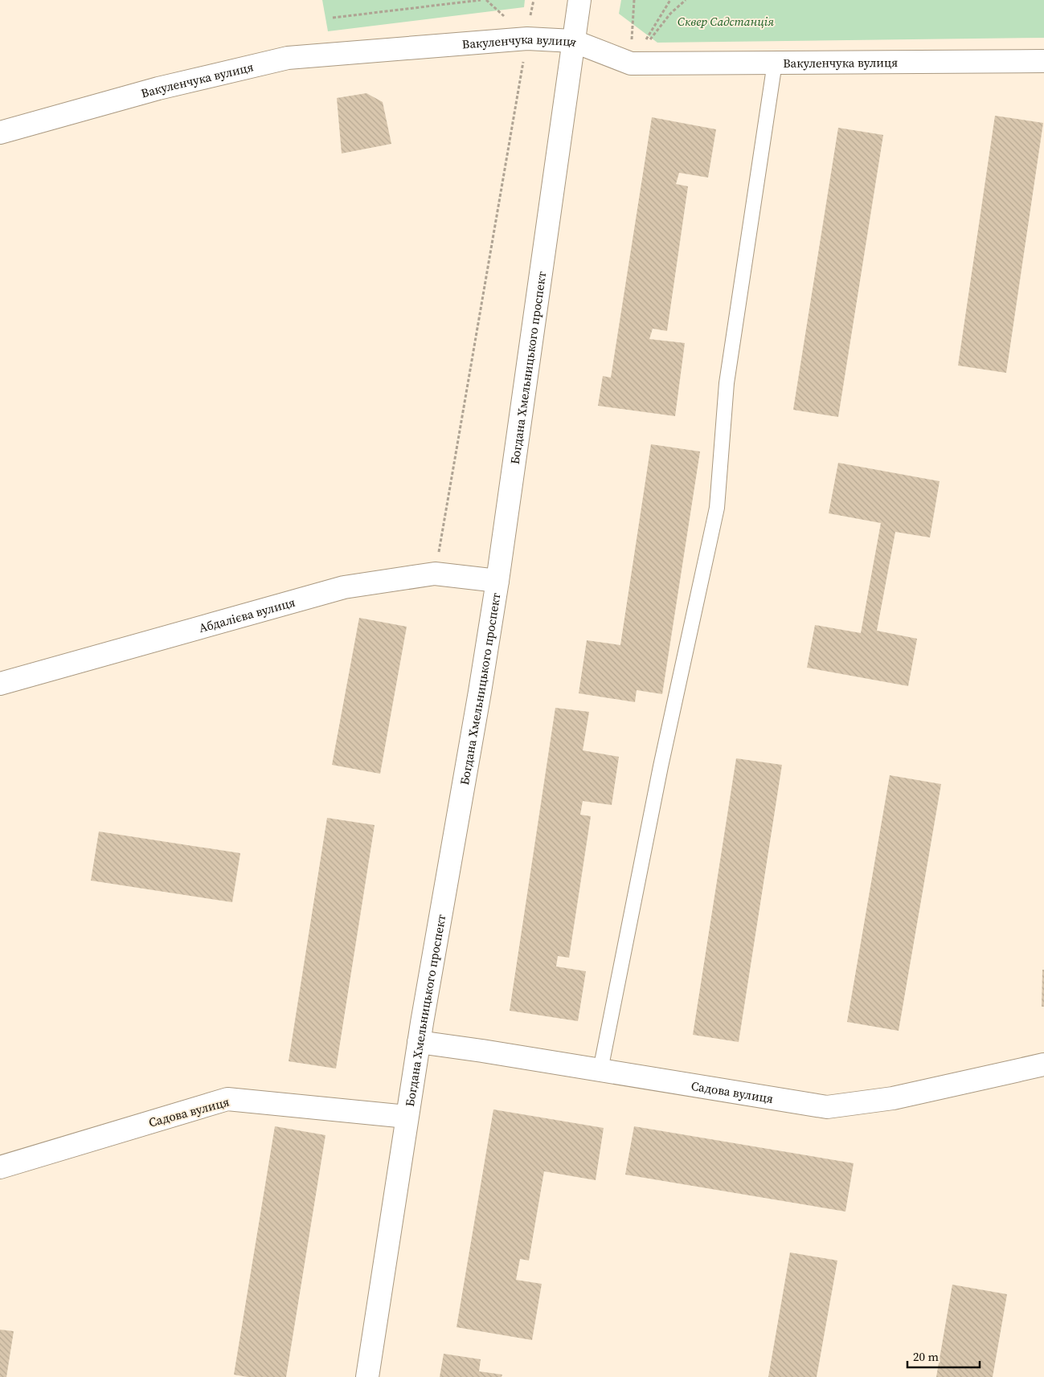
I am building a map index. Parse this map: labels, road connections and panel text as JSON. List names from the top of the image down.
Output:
{
  "streets": {
    "main road": [
      "Вакуленчука вулиця",
      "Богдана Хмельницького проспект",
      "Абдалієва вулиця",
      "Садова вулиця"
    ]
  },
  "crossings": [
    ["Вакуленчука вулиця", "Богдана Хмельницького проспект"],
    ["Богдана Хмельницького проспект", "Абдалієва вулиця"],
    ["Богдана Хмельницького проспект", "Садова вулиця"]
  ],
  "parks": ["Сквер Садстанція"],
  "scale_bar": "20 m"
}
